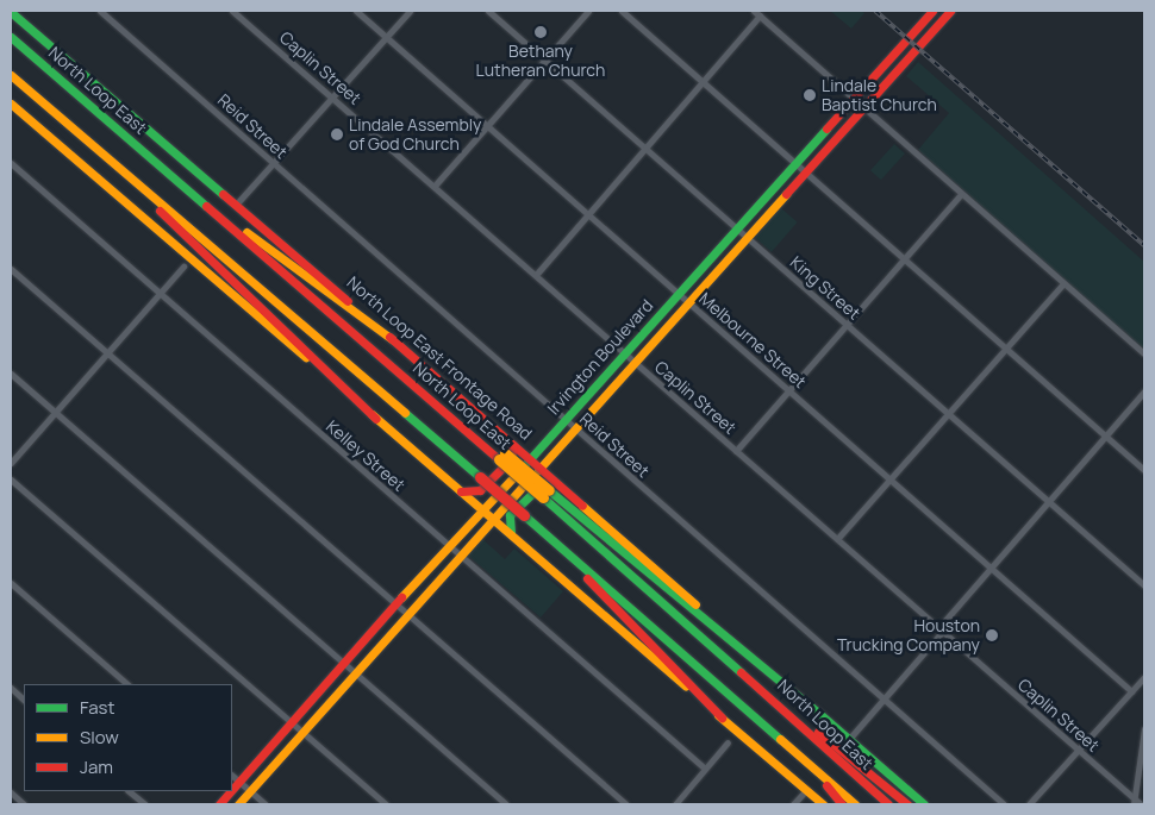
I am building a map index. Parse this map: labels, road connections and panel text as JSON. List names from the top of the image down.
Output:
{
  "streets": {
    "main road": ["North Loop East", "Irvington Boulevard", "North Loop East Frontage Road"],
    "street": [
      "Caplin Street",
      "Reid Street",
      "King Street",
      "Melbourne Street",
      "Kelley Street"
    ]
  },
  "crossings": [
    ["Caplin Street", "Irvington Boulevard"],
    ["Reid Street", "Irvington Boulevard"],
    ["King Street", "Irvington Boulevard"],
    ["Melbourne Street", "Irvington Boulevard"],
    ["Irvington Boulevard", "North Loop East Frontage Road"],
    ["Irvington Boulevard", "Kelley Street"]
  ],
  "places": [
    "Bethany Lutheran Church",
    "Lindale Baptist Church",
    "Lindale Assembly of God Church",
    "Houston Trucking Company"
  ],
  "legend": ["Fast", "Slow", "Jam"]
}
